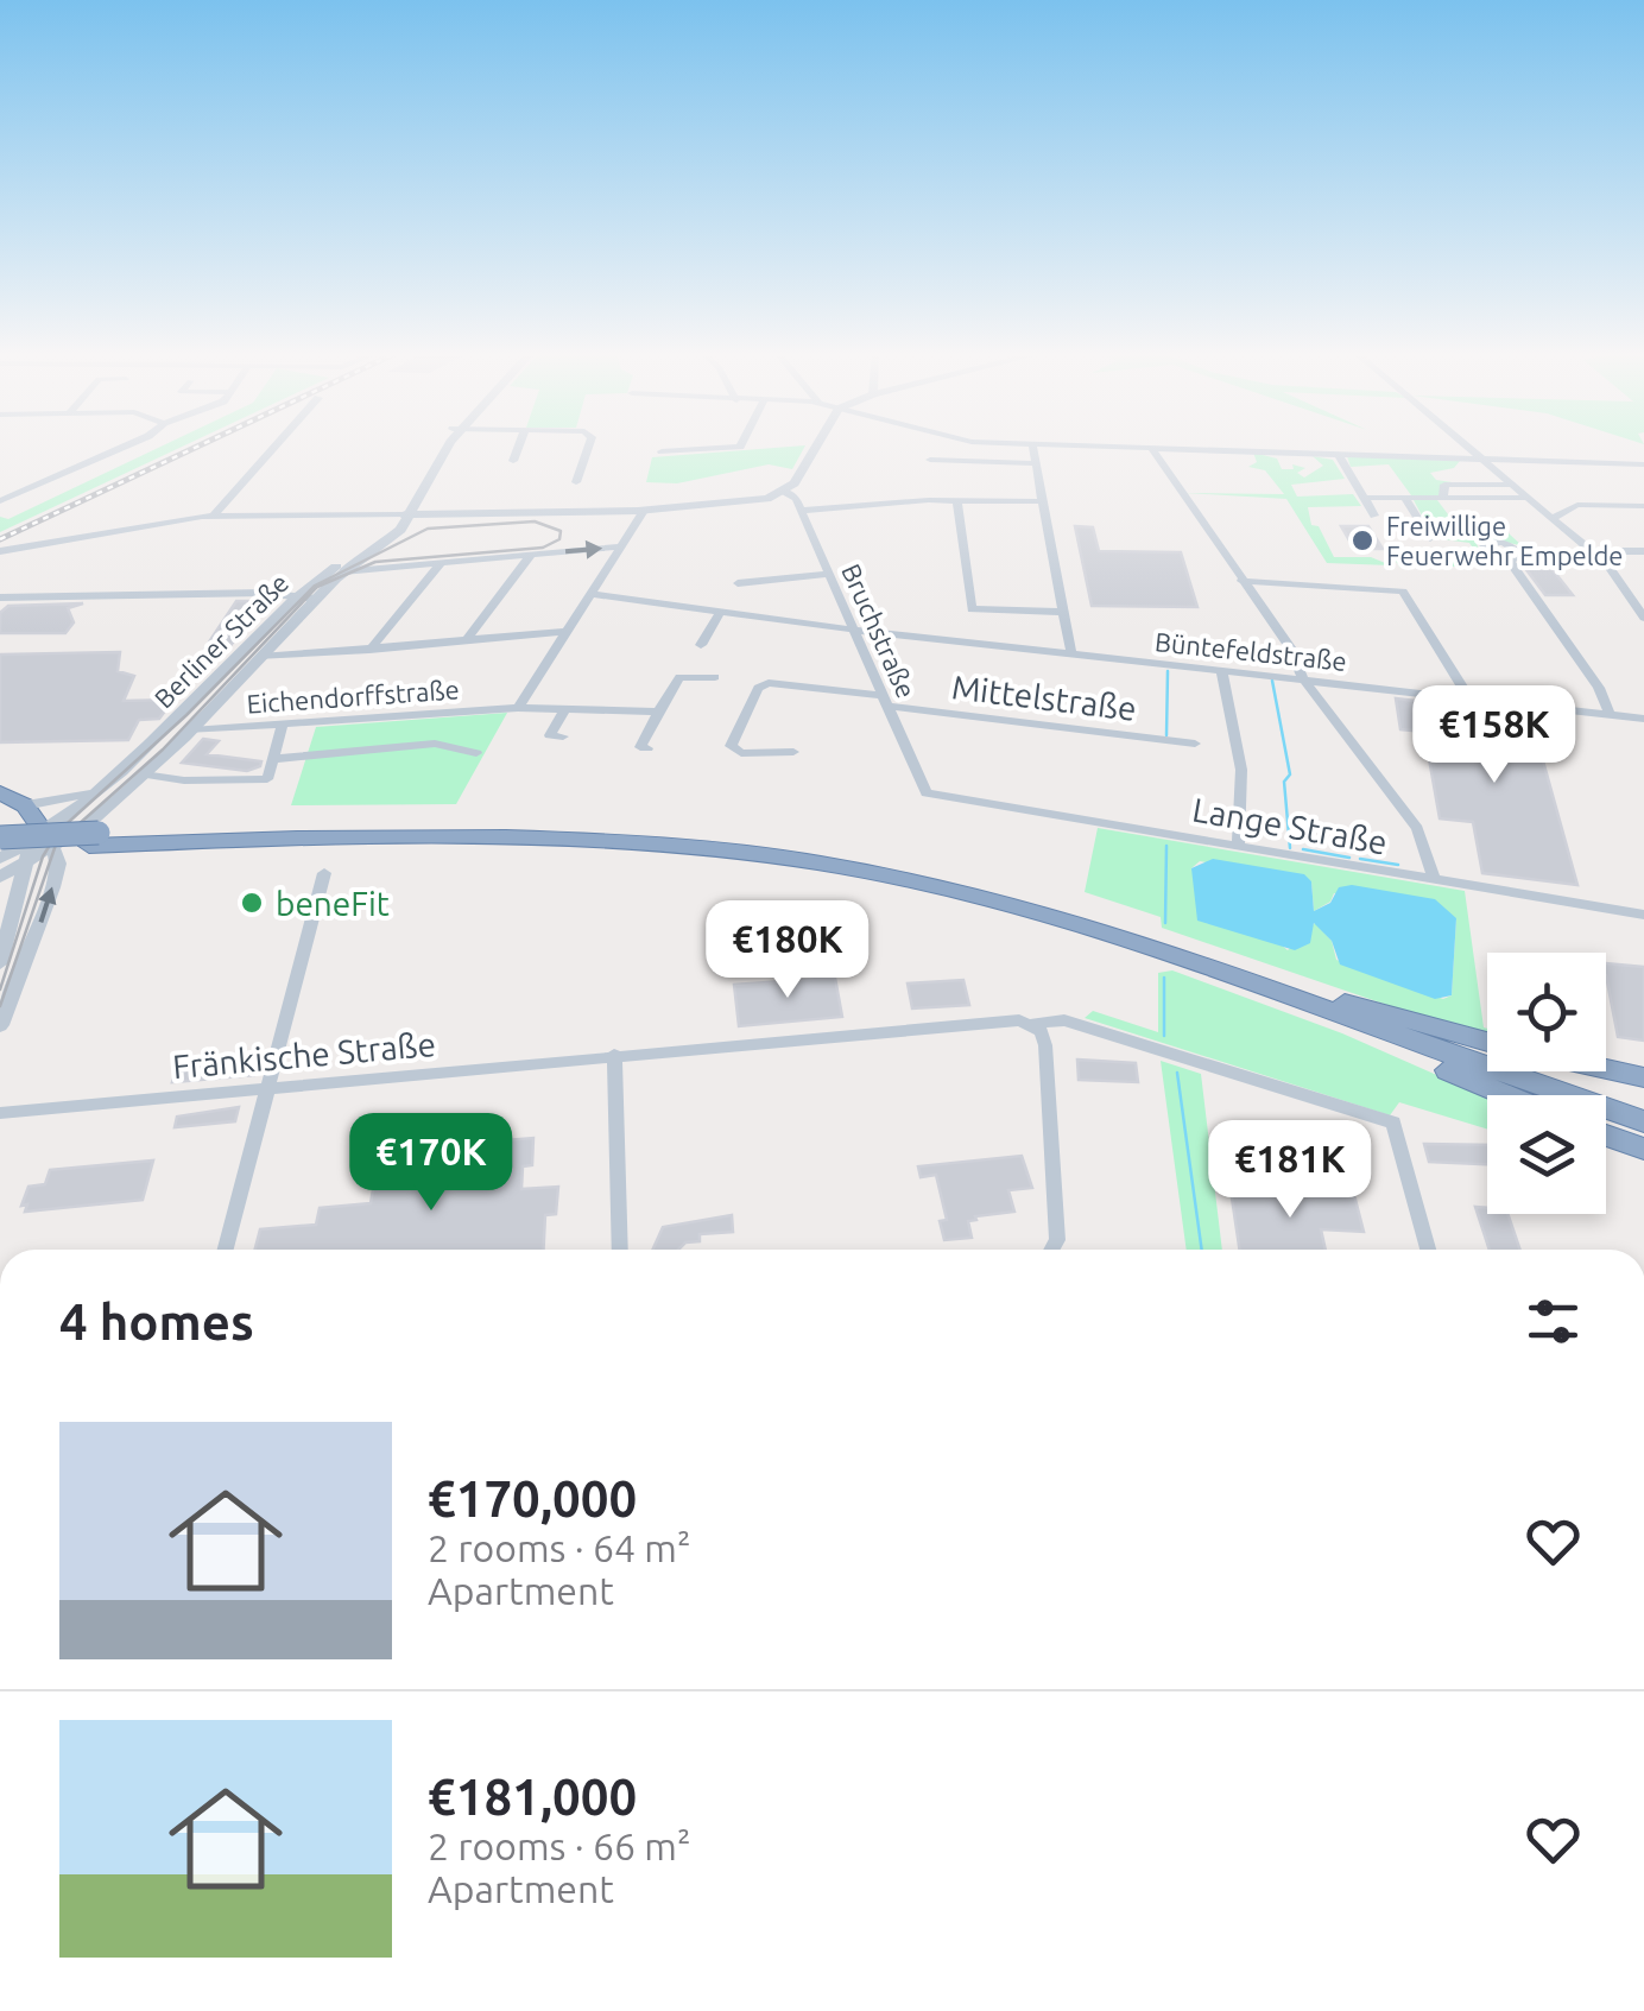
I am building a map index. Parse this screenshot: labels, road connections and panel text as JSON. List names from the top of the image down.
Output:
{
  "streets": {
    "street": [
      "Bruchstraße",
      "Berliner Straße",
      "Büntefeldstraße",
      "Eichendorffstraße",
      "Mittelstraße",
      "Lange Straße",
      "Fränkische Straße"
    ]
  },
  "crossings": [
    ["Bruchstraße", "Büntefeldstraße"],
    ["Bruchstraße", "Mittelstraße"],
    ["Bruchstraße", "Lange Straße"],
    ["Berliner Straße", "Eichendorffstraße"]
  ],
  "places": ["Freiwillige Feuerwehr Empelde", "beneFit"],
  "page": {
    "price": [
      "€158K",
      "€180K",
      "€170K",
      "€181K"
    ],
    "heading": "4 homes",
    "list": [
      {
        "name": "€170,000",
        "note": "2 rooms · 64 m² · Apartment"
      },
      {
        "name": "€181,000",
        "note": "2 rooms · 66 m² · Apartment"
      }
    ]
  }
}
